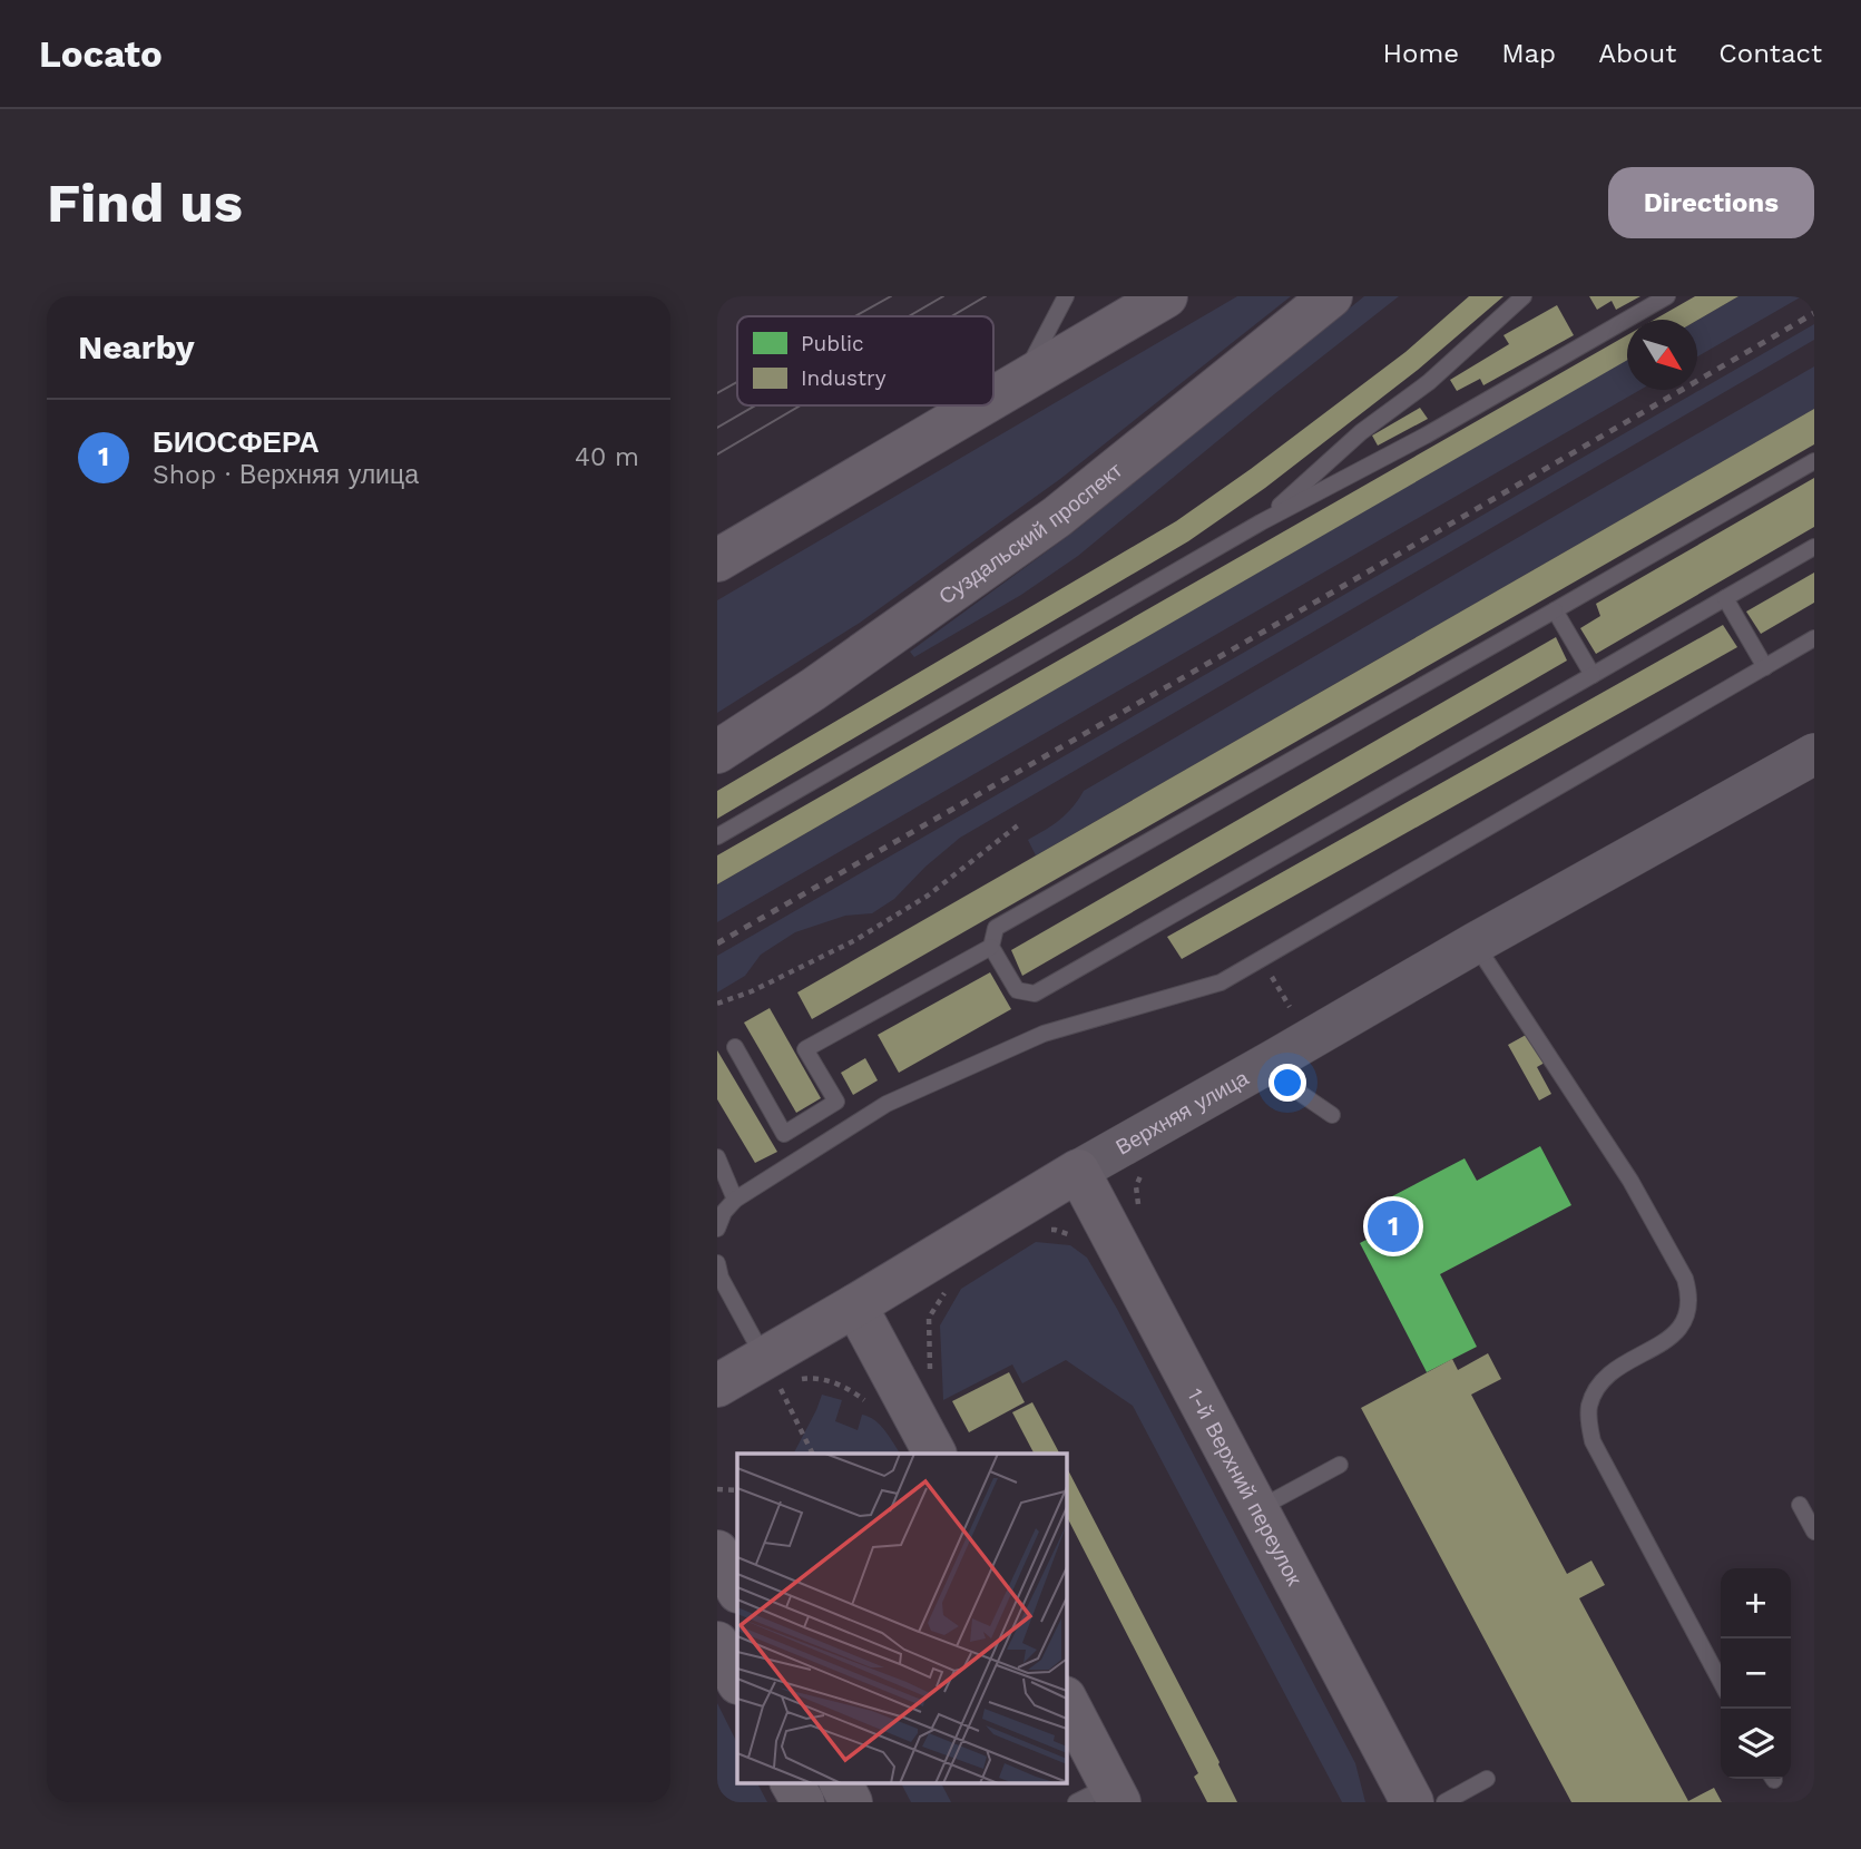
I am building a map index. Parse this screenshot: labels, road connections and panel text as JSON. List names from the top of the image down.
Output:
{
  "streets": {
    "main road": ["Суздальский проспект", "Верхняя улица", "1-й Верхний переулок"]
  },
  "crossings": [
    ["Верхняя улица", "1-й Верхний переулок"]
  ],
  "legend": ["Public", "Industry"],
  "north": "bottom right",
  "page": {
    "header": "Locato",
    "nav": [
      "Home",
      "Map",
      "About",
      "Contact"
    ],
    "buttons": "Directions",
    "title": "Find us",
    "heading": "Nearby",
    "list": [
      {
        "mark": "1",
        "name": "БИОСФЕРА",
        "note": "Shop · Верхняя улица",
        "value": "40 m"
      }
    ],
    "pins": "1",
    "map_buttons": ["+", "−"]
  }
}
